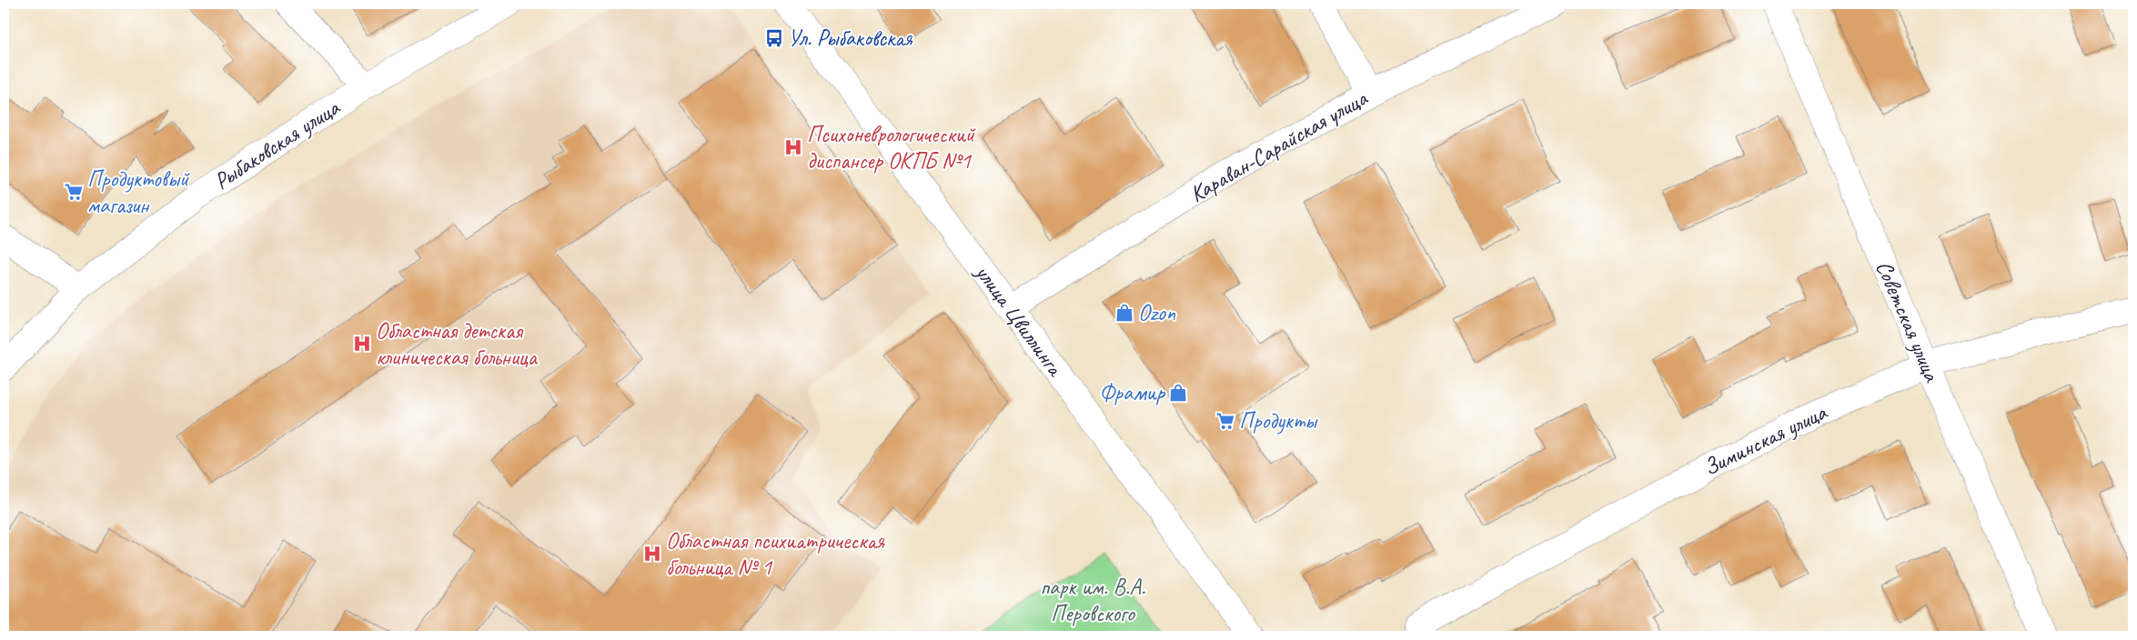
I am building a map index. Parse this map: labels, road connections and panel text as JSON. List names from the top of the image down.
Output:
{
  "streets": {
    "street": [
      "Рыбаковская улица",
      "Караван-Сарайская улица",
      "улица Цвиллинга",
      "Советская улица",
      "Зиминская улица"
    ]
  },
  "crossings": [
    ["Караван-Сарайская улица", "улица Цвиллинга"],
    ["Советская улица", "Зиминская улица"]
  ],
  "parks": ["парк им. В.А. Перовского"],
  "places": {
    "bus stop": ["Ул. Рыбаковская"],
    "hospital": ["Психоневрологический диспансер ОКПБ №1", "Областная детская клиническая больница", "Областная психиатрическая больница № 1"],
    "supermarket": ["Продуктовый магазин", "Продукты"],
    "shop": ["Ozon", "Фрамир"]
  }
}
